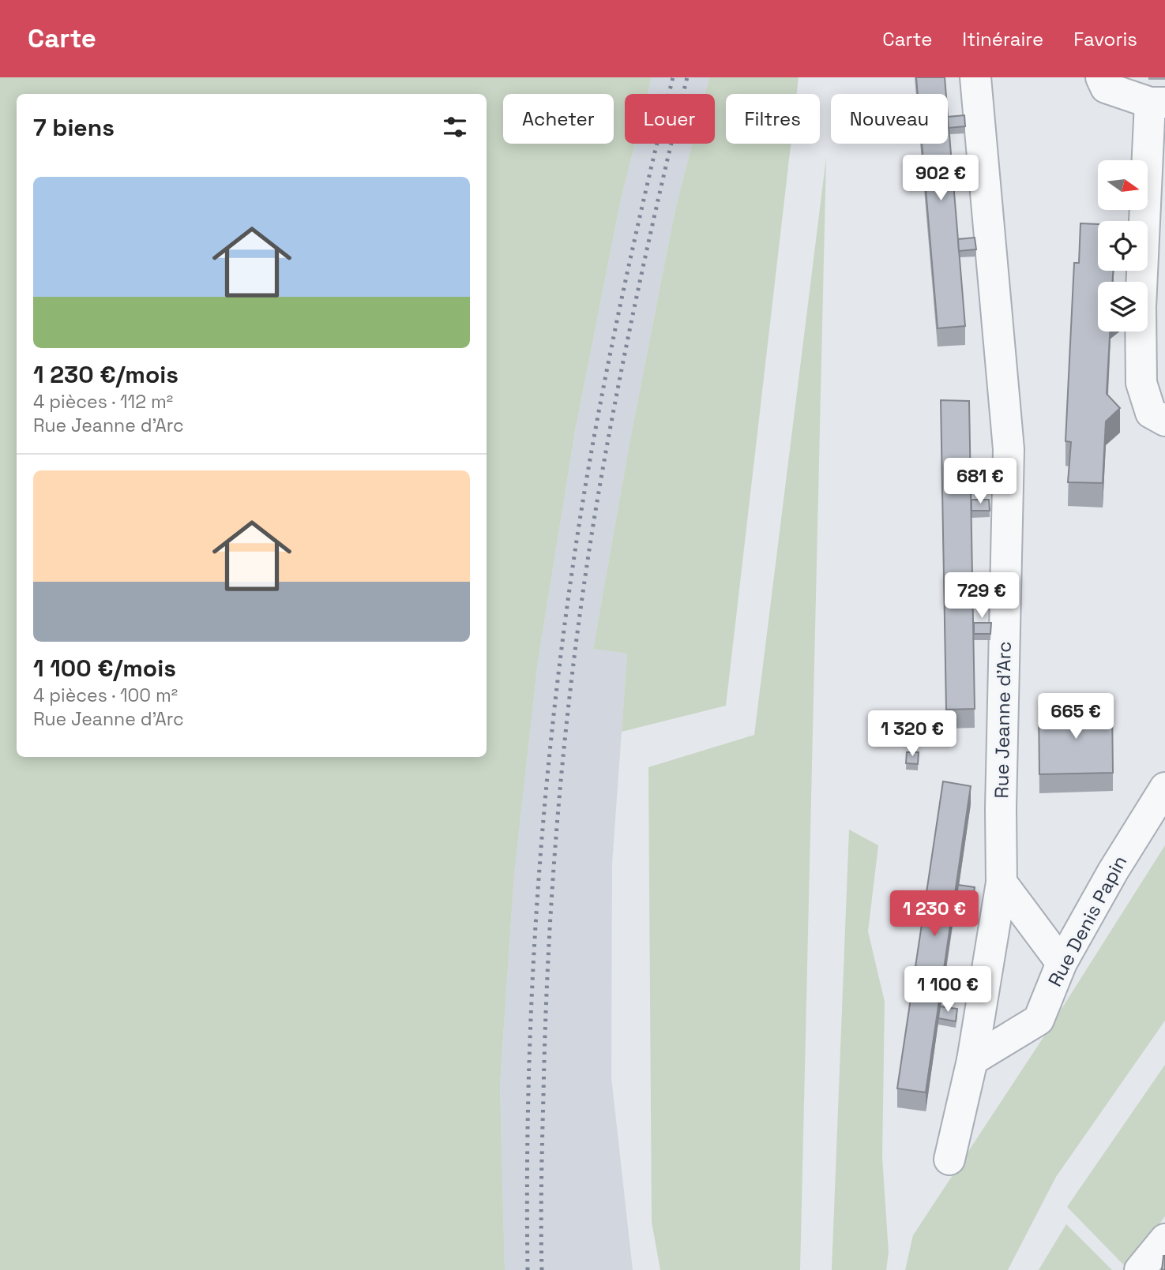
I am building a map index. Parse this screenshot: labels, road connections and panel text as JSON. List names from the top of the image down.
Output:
{
  "streets": {
    "street": ["Rue Jeanne d'Arc", "Rue Denis Papin"]
  },
  "crossings": [
    ["Rue Jeanne d'Arc", "Rue Denis Papin"]
  ],
  "north": "right",
  "page": {
    "header": "Carte",
    "nav": ["Carte", "Itinéraire", "Favoris"],
    "chip": [
      "Acheter",
      "Louer",
      "Filtres",
      "Nouveau"
    ],
    "heading": "7 biens",
    "price": [
      "902 €",
      "681 €",
      "729 €",
      "665 €",
      "1 320 €",
      "1 230 €",
      "1 100 €"
    ],
    "list": [
      {
        "name": "1 230 €/mois",
        "note": "4 pièces · 112 m² · Rue Jeanne d'Arc"
      },
      {
        "name": "1 100 €/mois",
        "note": "4 pièces · 100 m² · Rue Jeanne d'Arc"
      }
    ]
  }
}
